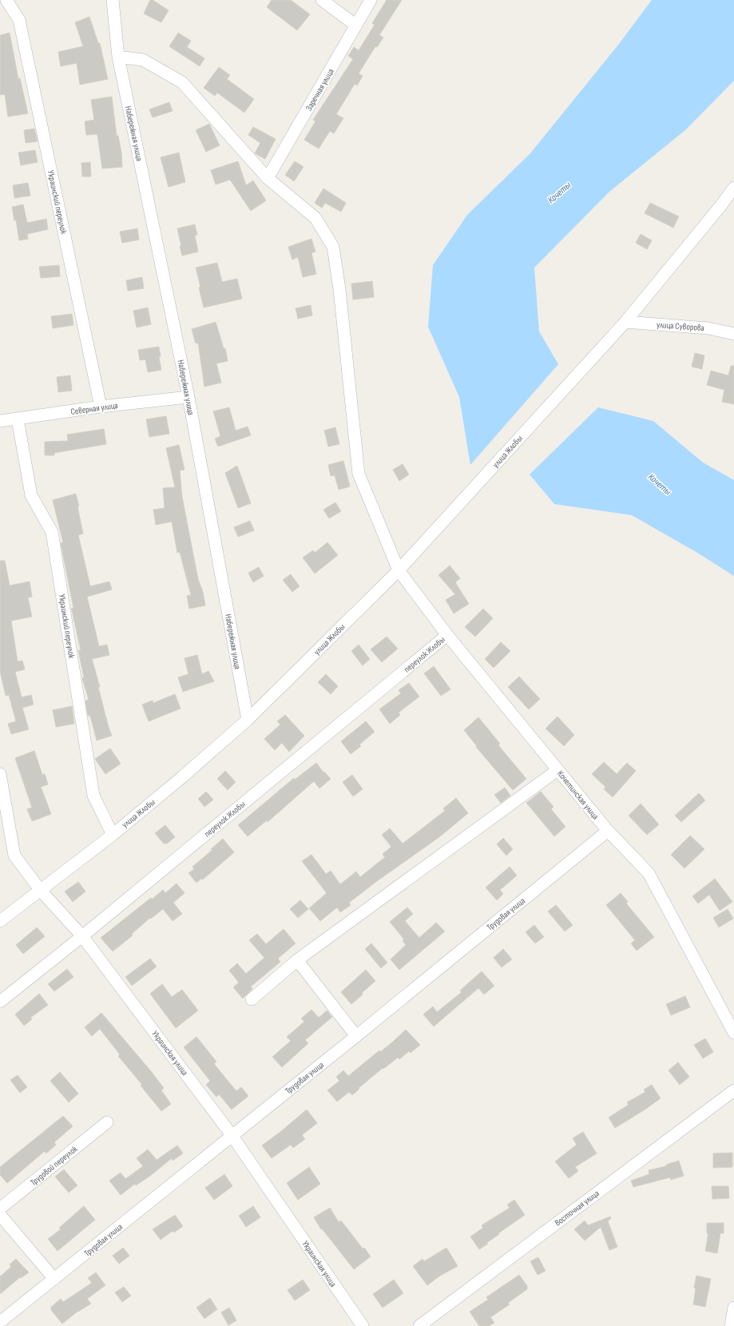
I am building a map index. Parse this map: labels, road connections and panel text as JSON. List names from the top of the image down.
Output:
{
  "streets": {
    "street": [
      "Заречная улица",
      "Набережная улица",
      "Украинский переулок",
      "улица Суворова",
      "Северная улица",
      "улица Жлобы",
      "переулок Жлобы",
      "Кочетинская улица",
      "Трудовая улица",
      "Украинская улица",
      "Трудовой переулок",
      "Восточная улица"
    ]
  },
  "crossings": [
    ["Набережная улица", "Северная улица"],
    ["Набережная улица", "улица Жлобы"],
    ["Украинский переулок", "Северная улица"],
    ["Украинский переулок", "улица Жлобы"],
    ["улица Суворова", "улица Жлобы"],
    ["улица Жлобы", "Кочетинская улица"],
    ["улица Жлобы", "Украинская улица"],
    ["переулок Жлобы", "Кочетинская улица"],
    ["переулок Жлобы", "Украинская улица"],
    ["Кочетинская улица", "Трудовая улица"],
    ["Трудовая улица", "Украинская улица"]
  ],
  "water": ["Кочеты"]
}
